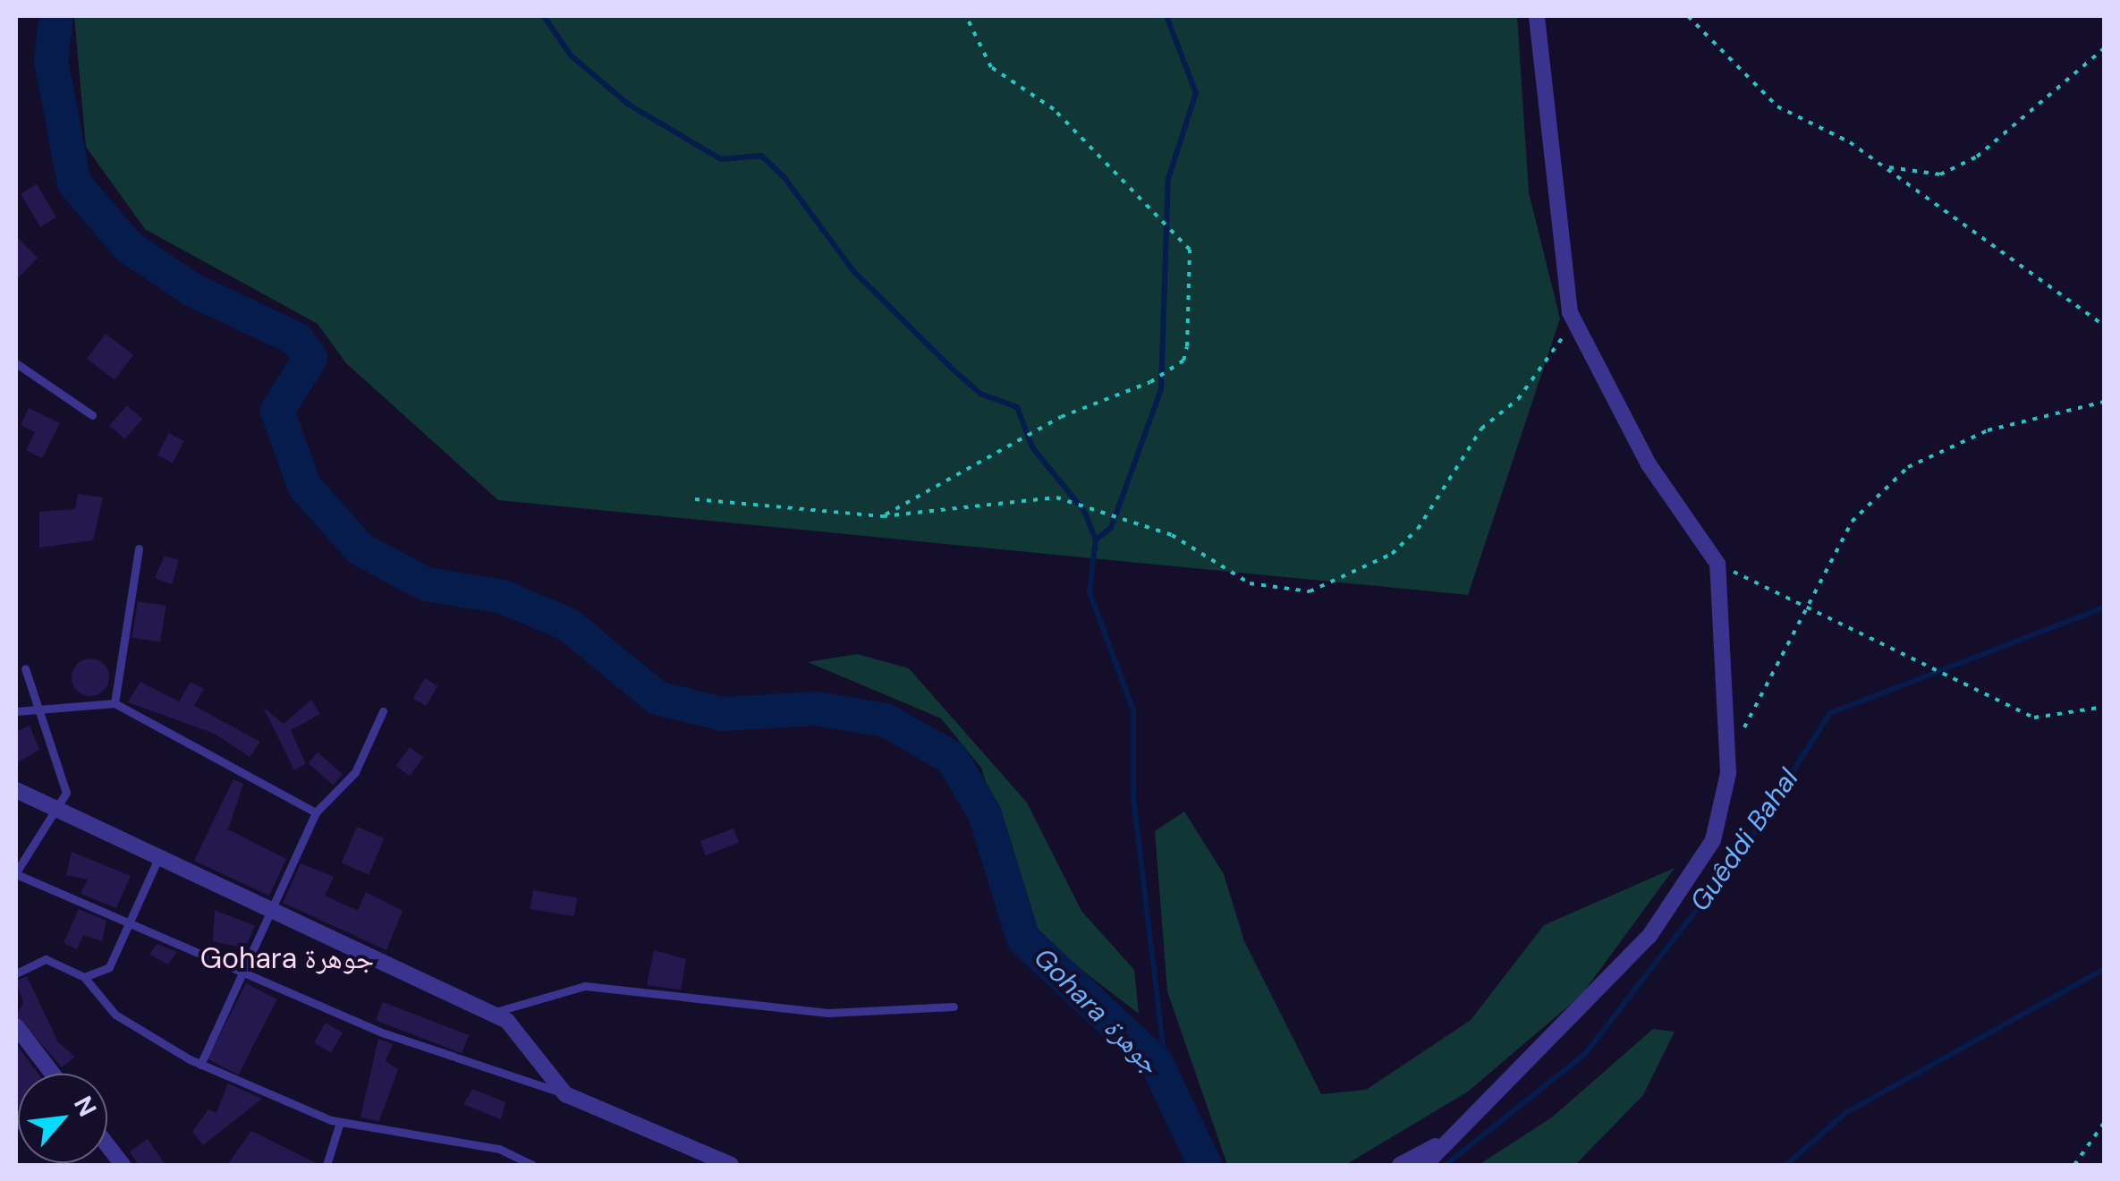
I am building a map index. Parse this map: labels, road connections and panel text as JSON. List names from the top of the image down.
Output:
{
  "districts": ["Gohara جوهرة"],
  "water": ["Guêddi Bahal", "Gohara جوهرة"],
  "north": "top right"
}
